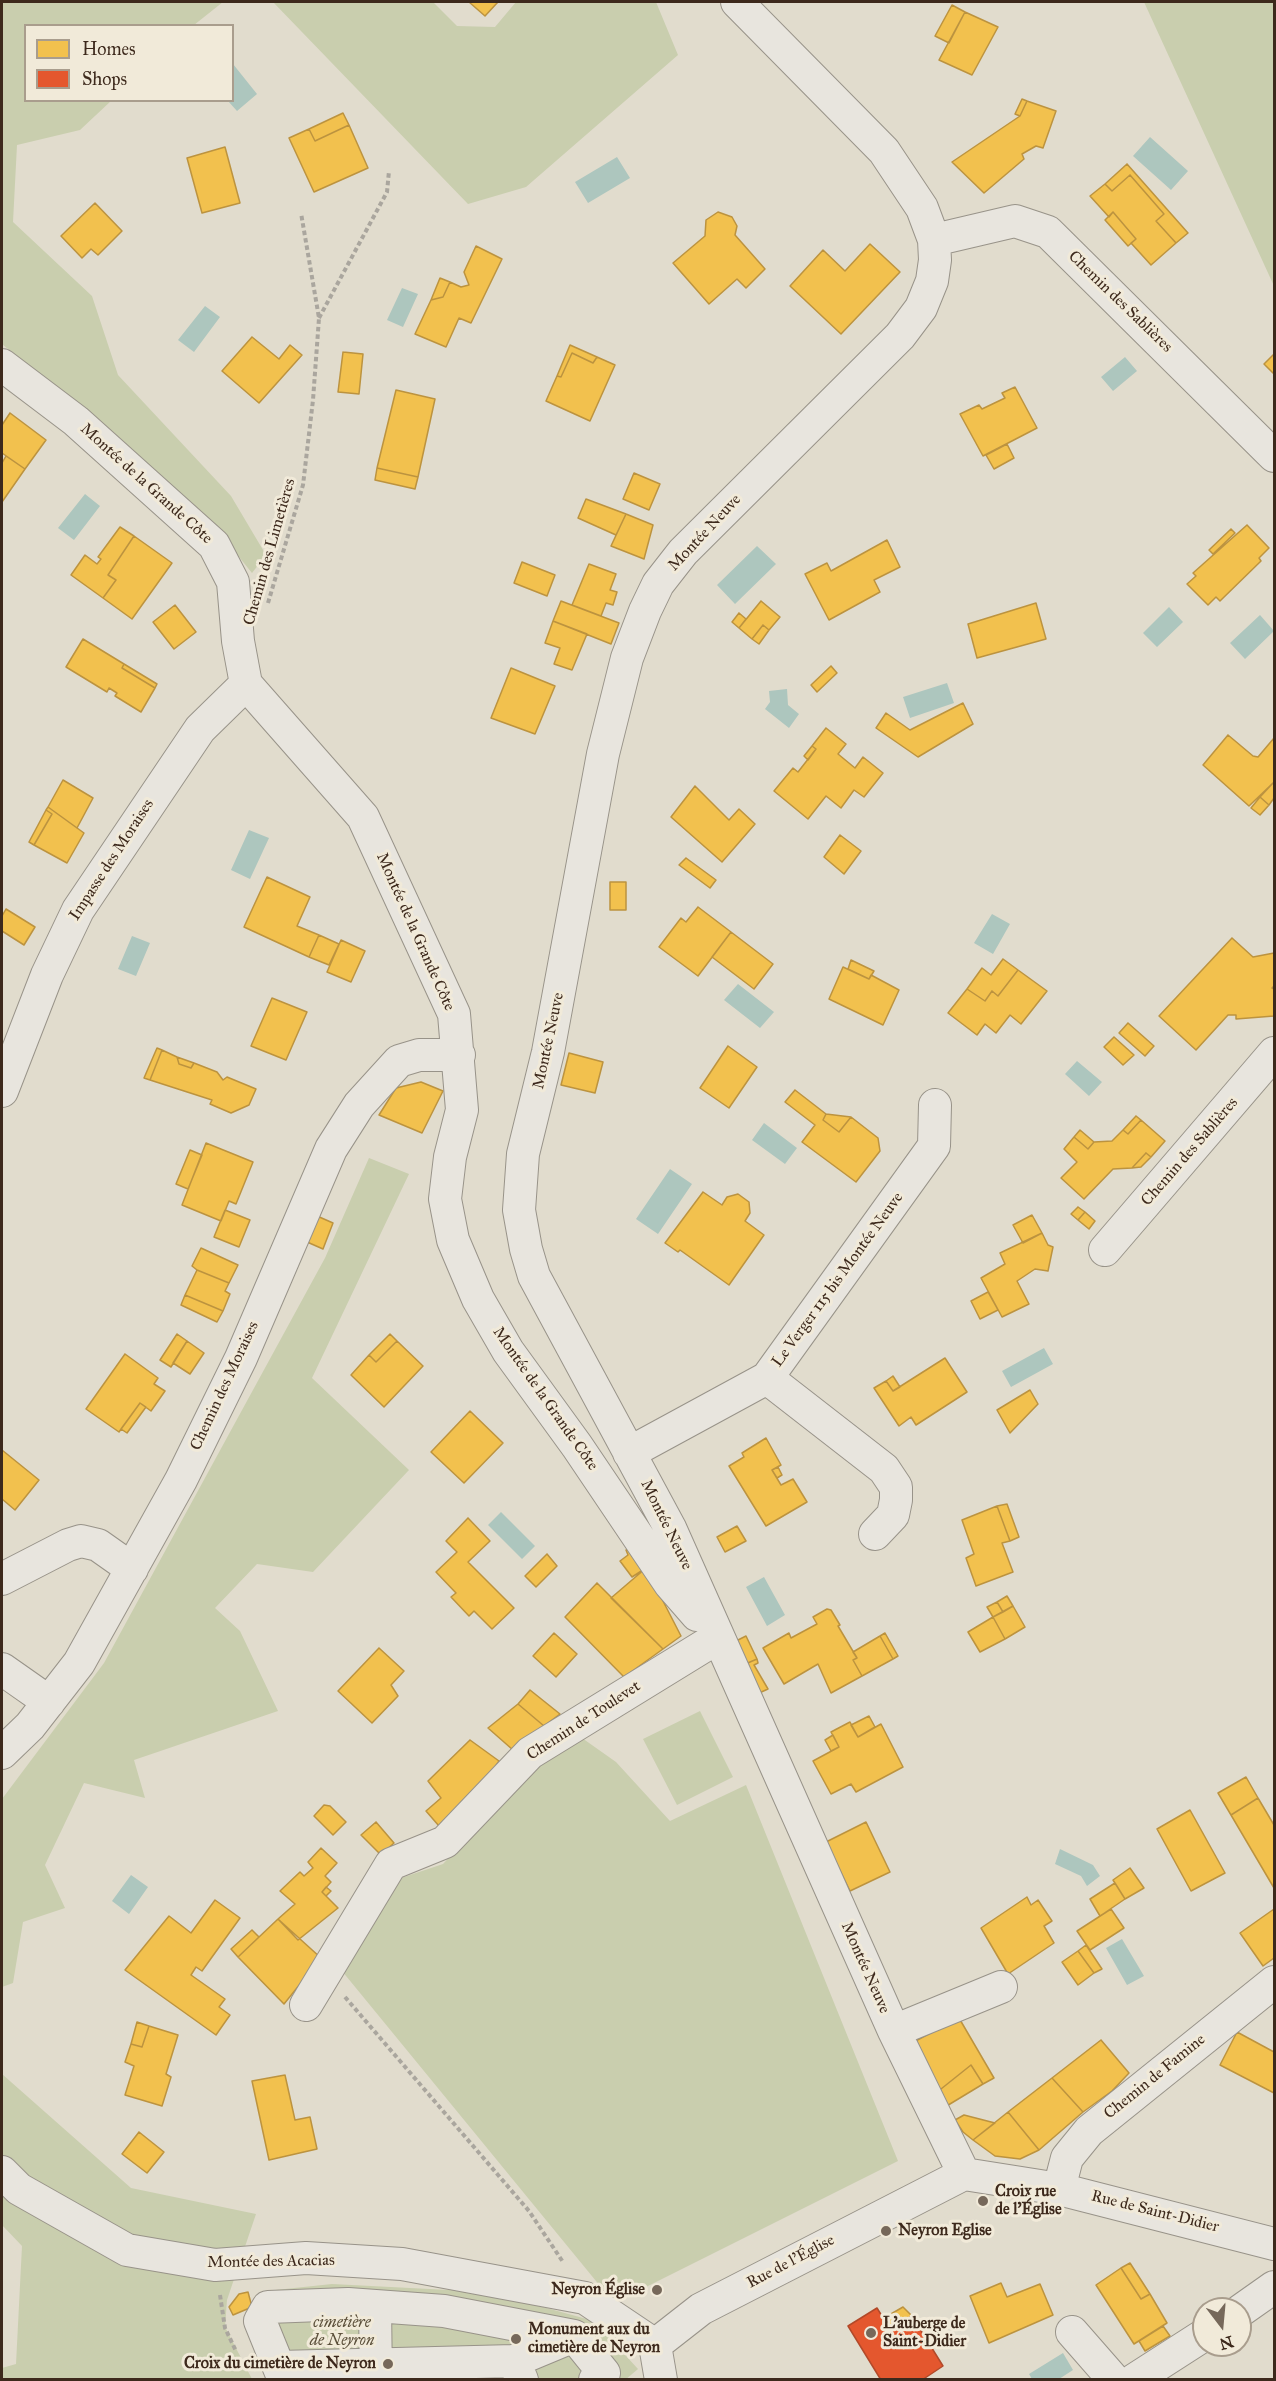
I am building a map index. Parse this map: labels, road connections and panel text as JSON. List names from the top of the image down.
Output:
{
  "streets": {
    "street": [
      "Chemin des Sablières",
      "Montée de la Grande Côte",
      "Montée Neuve",
      "Impasse des Moraises",
      "Le Verger 115 bis Montée Neuve",
      "Chemin des Moraises",
      "Chemin de Toulevet",
      "Chemin de Famine",
      "Rue de Saint-Didier",
      "Montée des Acacias",
      "Rue de l'Église"
    ],
    "path": ["Chemin des Limetières"]
  },
  "crossings": [
    ["Chemin des Sablières", "Montée Neuve"],
    ["Montée de la Grande Côte", "Montée Neuve"],
    ["Montée de la Grande Côte", "Impasse des Moraises"],
    ["Montée de la Grande Côte", "Chemin des Moraises"],
    ["Montée de la Grande Côte", "Chemin de Toulevet"],
    ["Montée Neuve", "Le Verger 115 bis Montée Neuve"],
    ["Montée Neuve", "Chemin de Toulevet"],
    ["Montée Neuve", "Rue de Saint-Didier"],
    ["Montée Neuve", "Rue de l'Église"],
    ["Chemin de Famine", "Rue de Saint-Didier"],
    ["Rue de Saint-Didier", "Rue de l'Église"],
    ["Montée des Acacias", "Rue de l'Église"]
  ],
  "parks": ["cimetière de Neyron"],
  "places": [
    "Croix rue de l'Église",
    "Neyron Eglise",
    "Neyron Église",
    "L'auberge de Saint-Didier",
    "Monument aux du cimetière de Neyron",
    "Croix du cimetière de Neyron"
  ],
  "legend": ["Homes", "Shops"],
  "north": "bottom"
}
